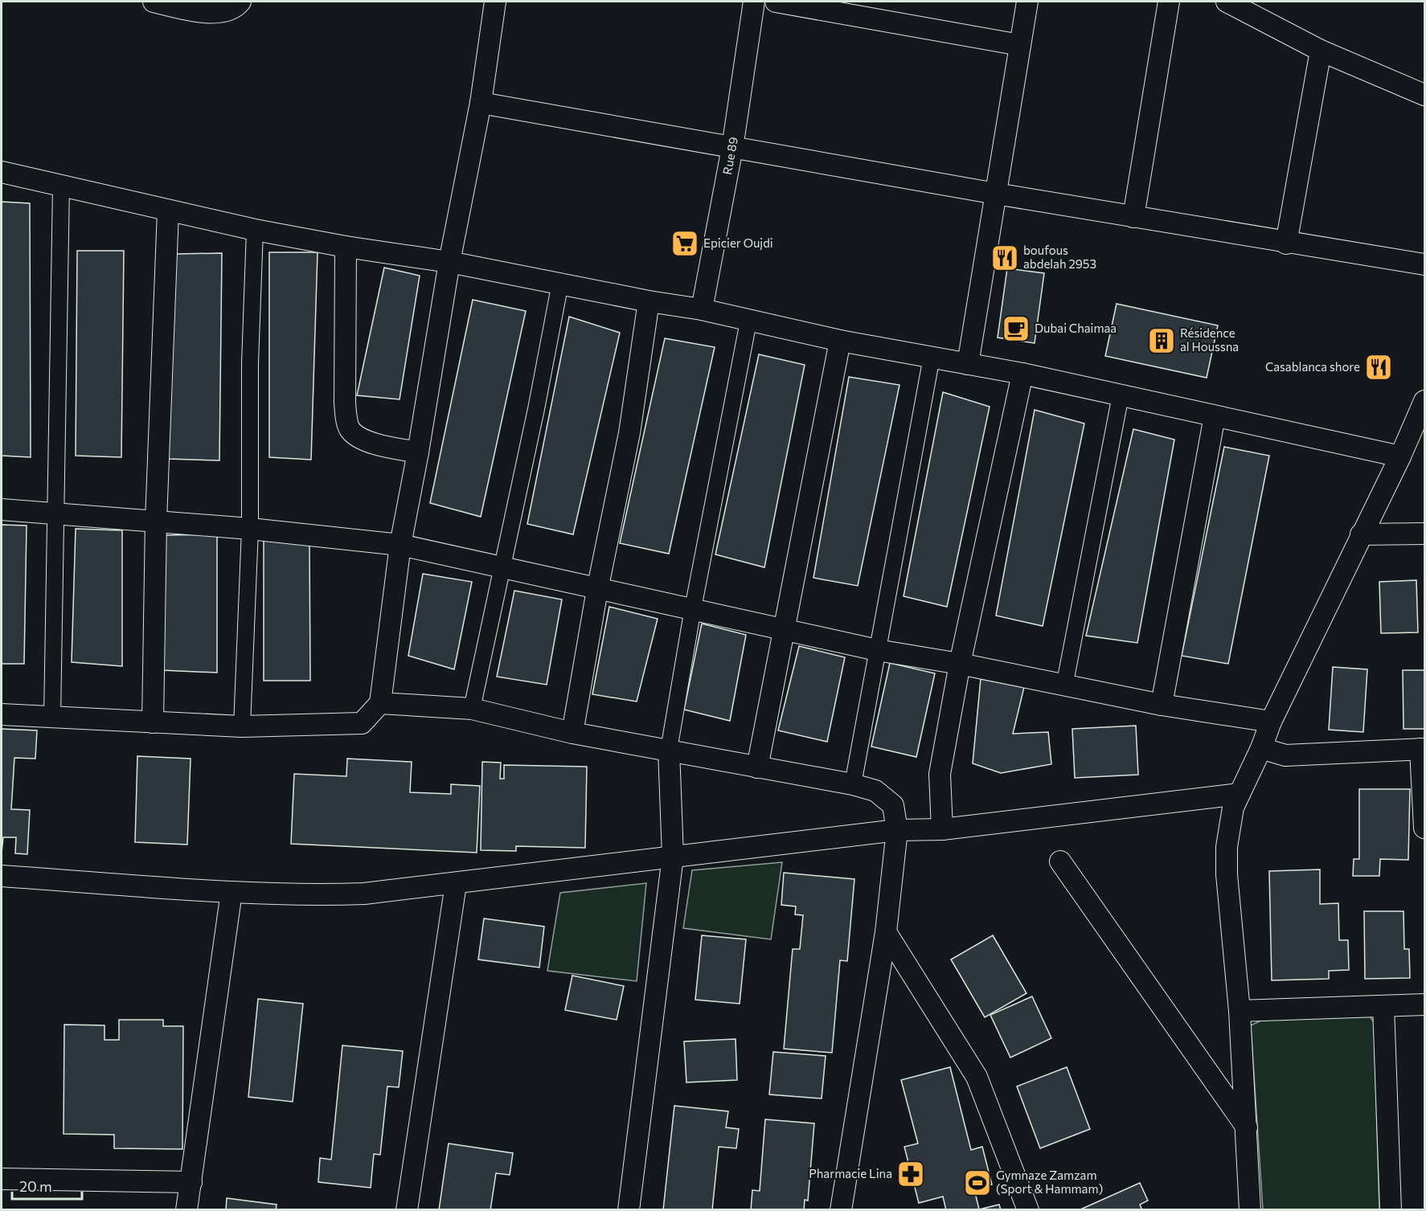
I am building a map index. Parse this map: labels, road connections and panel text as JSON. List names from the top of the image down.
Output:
{
  "streets": {
    "street": ["Rue 89"]
  },
  "places": {
    "supermarket": ["Epicier Oujdi"],
    "restaurant": ["boufous abdelah 2953", "Casablanca shore"],
    "cafe": ["Dubai Chaimaa"],
    "building": ["Résidence al Houssna"],
    "pharmacy": ["Pharmacie Lina"],
    "sports": ["Gymnaze Zamzam (Sport & Hammam)"]
  },
  "scale_bar": "20 m"
}
